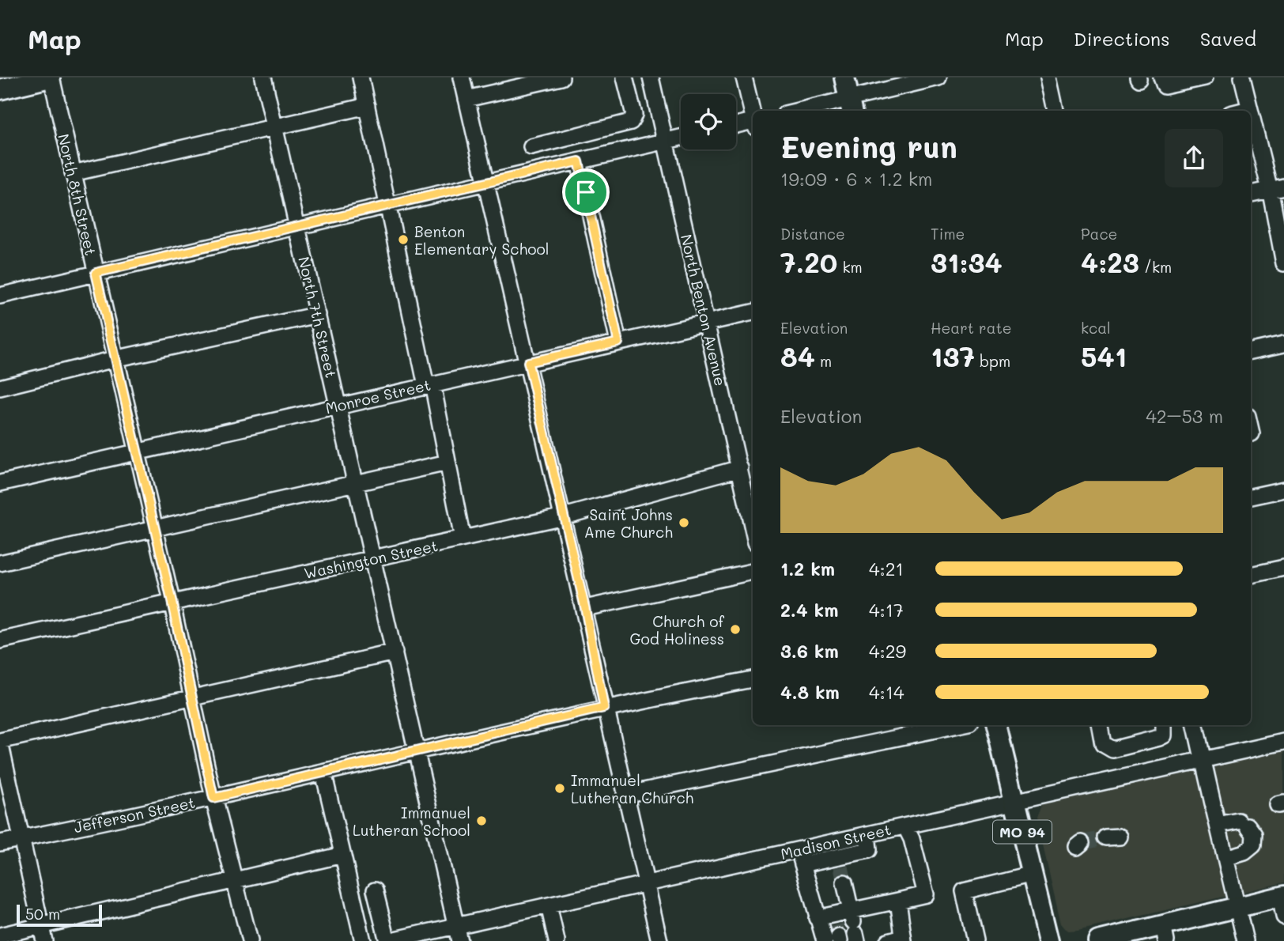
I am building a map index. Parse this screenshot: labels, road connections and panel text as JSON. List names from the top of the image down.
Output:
{
  "streets": {
    "main road": ["MO 94"],
    "street": [
      "North 8th Street",
      "North Benton Avenue",
      "North 7th Street",
      "Monroe Street",
      "Washington Street",
      "Jefferson Street",
      "Madison Street"
    ]
  },
  "crossings": [
    ["North 8th Street", "Monroe Street"],
    ["North 8th Street", "Washington Street"],
    ["North 8th Street", "Jefferson Street"],
    ["North Benton Avenue", "Monroe Street"],
    ["North Benton Avenue", "Washington Street"],
    ["North 7th Street", "Monroe Street"],
    ["North 7th Street", "Washington Street"],
    ["North 7th Street", "Jefferson Street"],
    ["North 7th Street", "Madison Street"],
    ["MO 94", "Madison Street"]
  ],
  "places": [
    "Benton Elementary School",
    "Saint Johns Ame Church",
    "Church of God Holiness",
    "Immanuel Lutheran Church",
    "Immanuel Lutheran School"
  ],
  "scale_bar": "50 m",
  "page": {
    "header": "Map",
    "nav": ["Map", "Directions", "Saved"],
    "heading": ["Evening run", "19:09 · 6 × 1.2 km"],
    "stats": [
      ["Distance", "7.20 km"],
      ["Time", "31:34"],
      ["Pace", "4:23 /km"],
      ["Elevation", "84 m"],
      ["Heart rate", "137 bpm"],
      ["kcal", "541"]
    ],
    "chart": ["Elevation", "42–53 m"],
    "list": [
      {
        "name": "1.2 km",
        "note": "4:21"
      },
      {
        "name": "2.4 km",
        "note": "4:17"
      },
      {
        "name": "3.6 km",
        "note": "4:29"
      },
      {
        "name": "4.8 km",
        "note": "4:14"
      }
    ],
    "scale": "50 m"
  }
}
